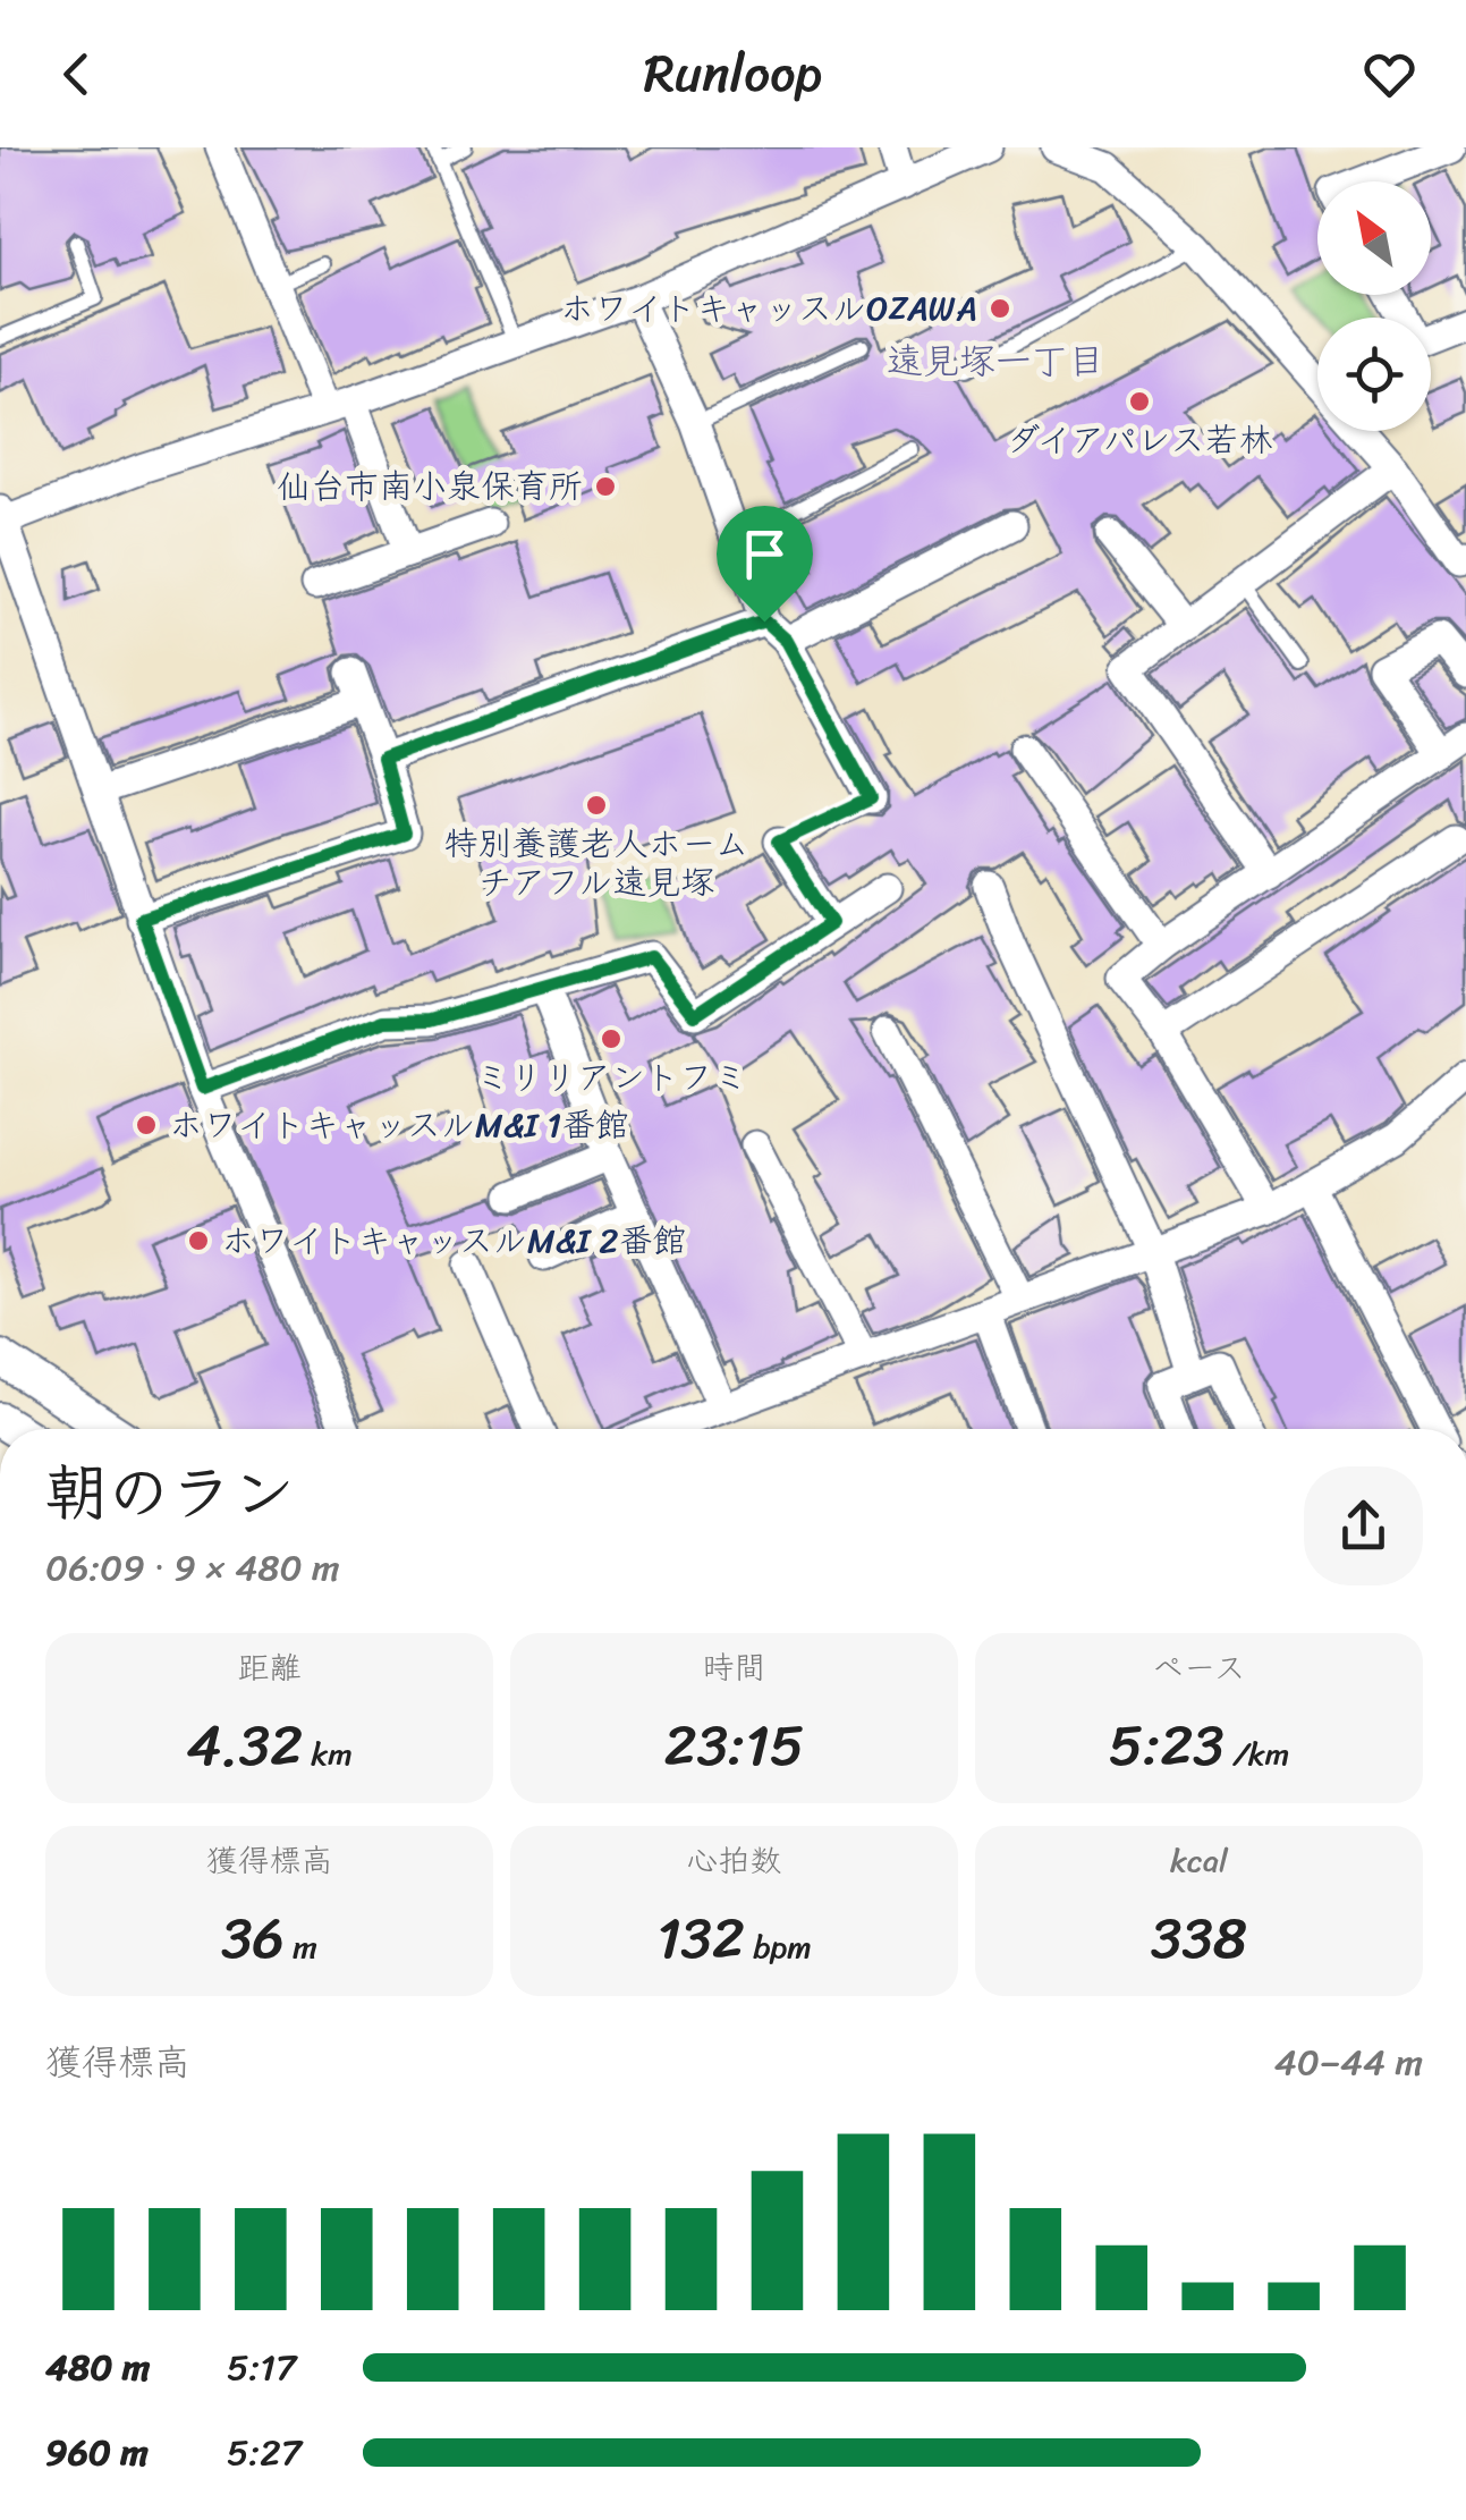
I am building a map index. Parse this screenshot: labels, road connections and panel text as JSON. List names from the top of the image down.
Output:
{
  "districts": ["遠見塚一丁目"],
  "places": [
    "ホワイトキャッスルOZAWA",
    "ダイアパレス若林",
    "仙台市南小泉保育所",
    "特別養護老人ホーム チアフル遠見塚",
    "ミリリアントフミ",
    "ホワイトキャッスルM&I 1番館",
    "ホワイトキャッスルM&I 2番館"
  ],
  "north": "top left",
  "page": {
    "header": "Runloop",
    "heading": ["朝のラン", "06:09 · 9 × 480 m"],
    "stats": [
      ["距離", "4.32 km"],
      ["時間", "23:15"],
      ["ペース", "5:23 /km"],
      ["獲得標高", "36 m"],
      ["心拍数", "132 bpm"],
      ["kcal", "338"]
    ],
    "chart": ["獲得標高", "40–44 m"],
    "list": [
      {
        "name": "480 m",
        "note": "5:17"
      },
      {
        "name": "960 m",
        "note": "5:27"
      }
    ]
  }
}
